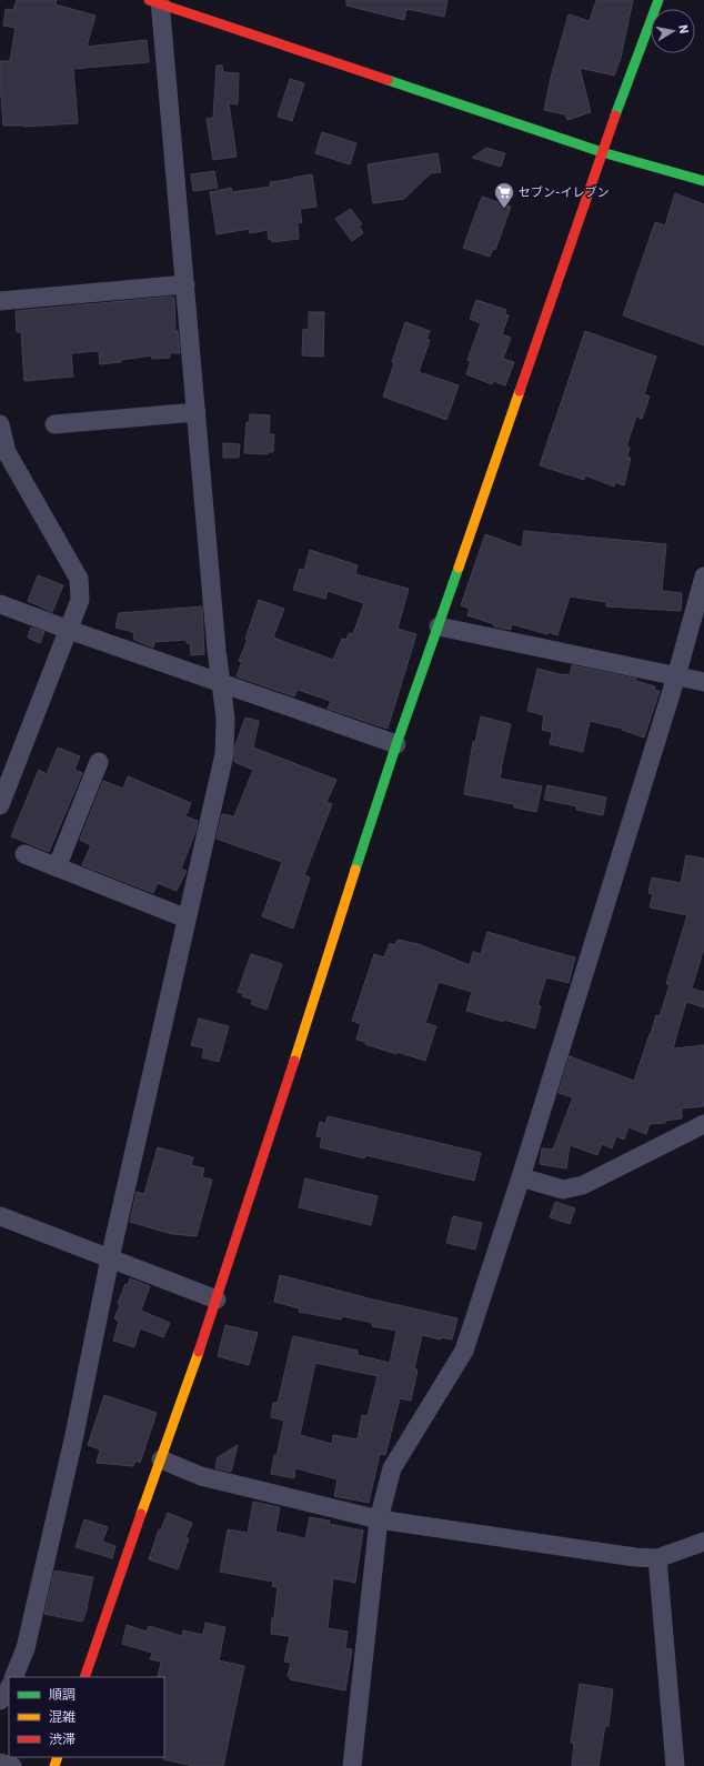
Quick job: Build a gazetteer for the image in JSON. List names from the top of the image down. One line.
{"places":{"supermarket":["セブン-イレブン"]},"legend":["順調","混雑","渋滞"],"north":"right"}
